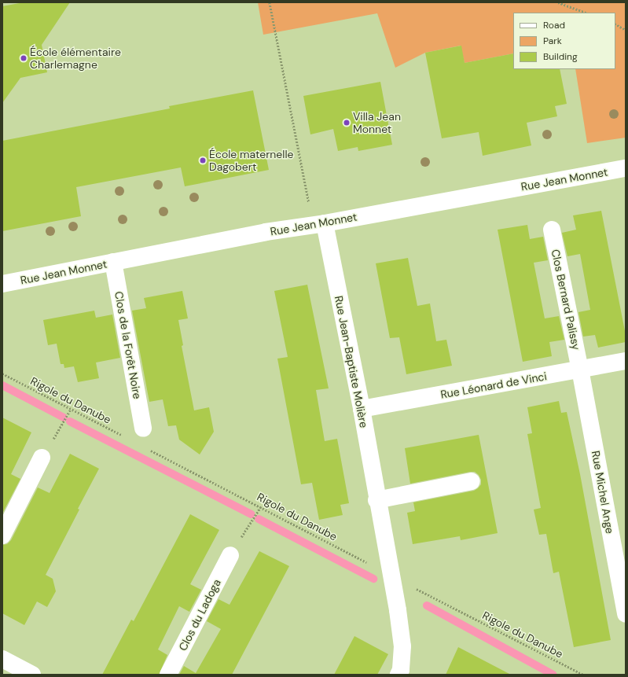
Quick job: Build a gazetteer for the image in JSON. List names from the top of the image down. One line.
{"streets":{"street":["Rue Jean Monnet","Clos Bernard Palissy","Clos de la Forêt Noire","Rue Jean-Baptiste Molière","Rue Léonard de Vinci","Rue Michel Ange","Clos du Ladoga"],"path":["Rigole du Danube"]},"crossings":[["Rue Jean Monnet","Clos de la Forêt Noire"],["Rue Jean Monnet","Rue Jean-Baptiste Molière"],["Clos Bernard Palissy","Rue Léonard de Vinci"],["Clos Bernard Palissy","Rue Michel Ange"],["Rue Jean-Baptiste Molière","Rue Léonard de Vinci"],["Rue Jean-Baptiste Molière","Rigole du Danube"],["Rue Léonard de Vinci","Rue Michel Ange"]],"places":["École élémentaire Charlemagne","Villa Jean Monnet","École maternelle Dagobert"],"legend":["Road","Park","Building"]}
